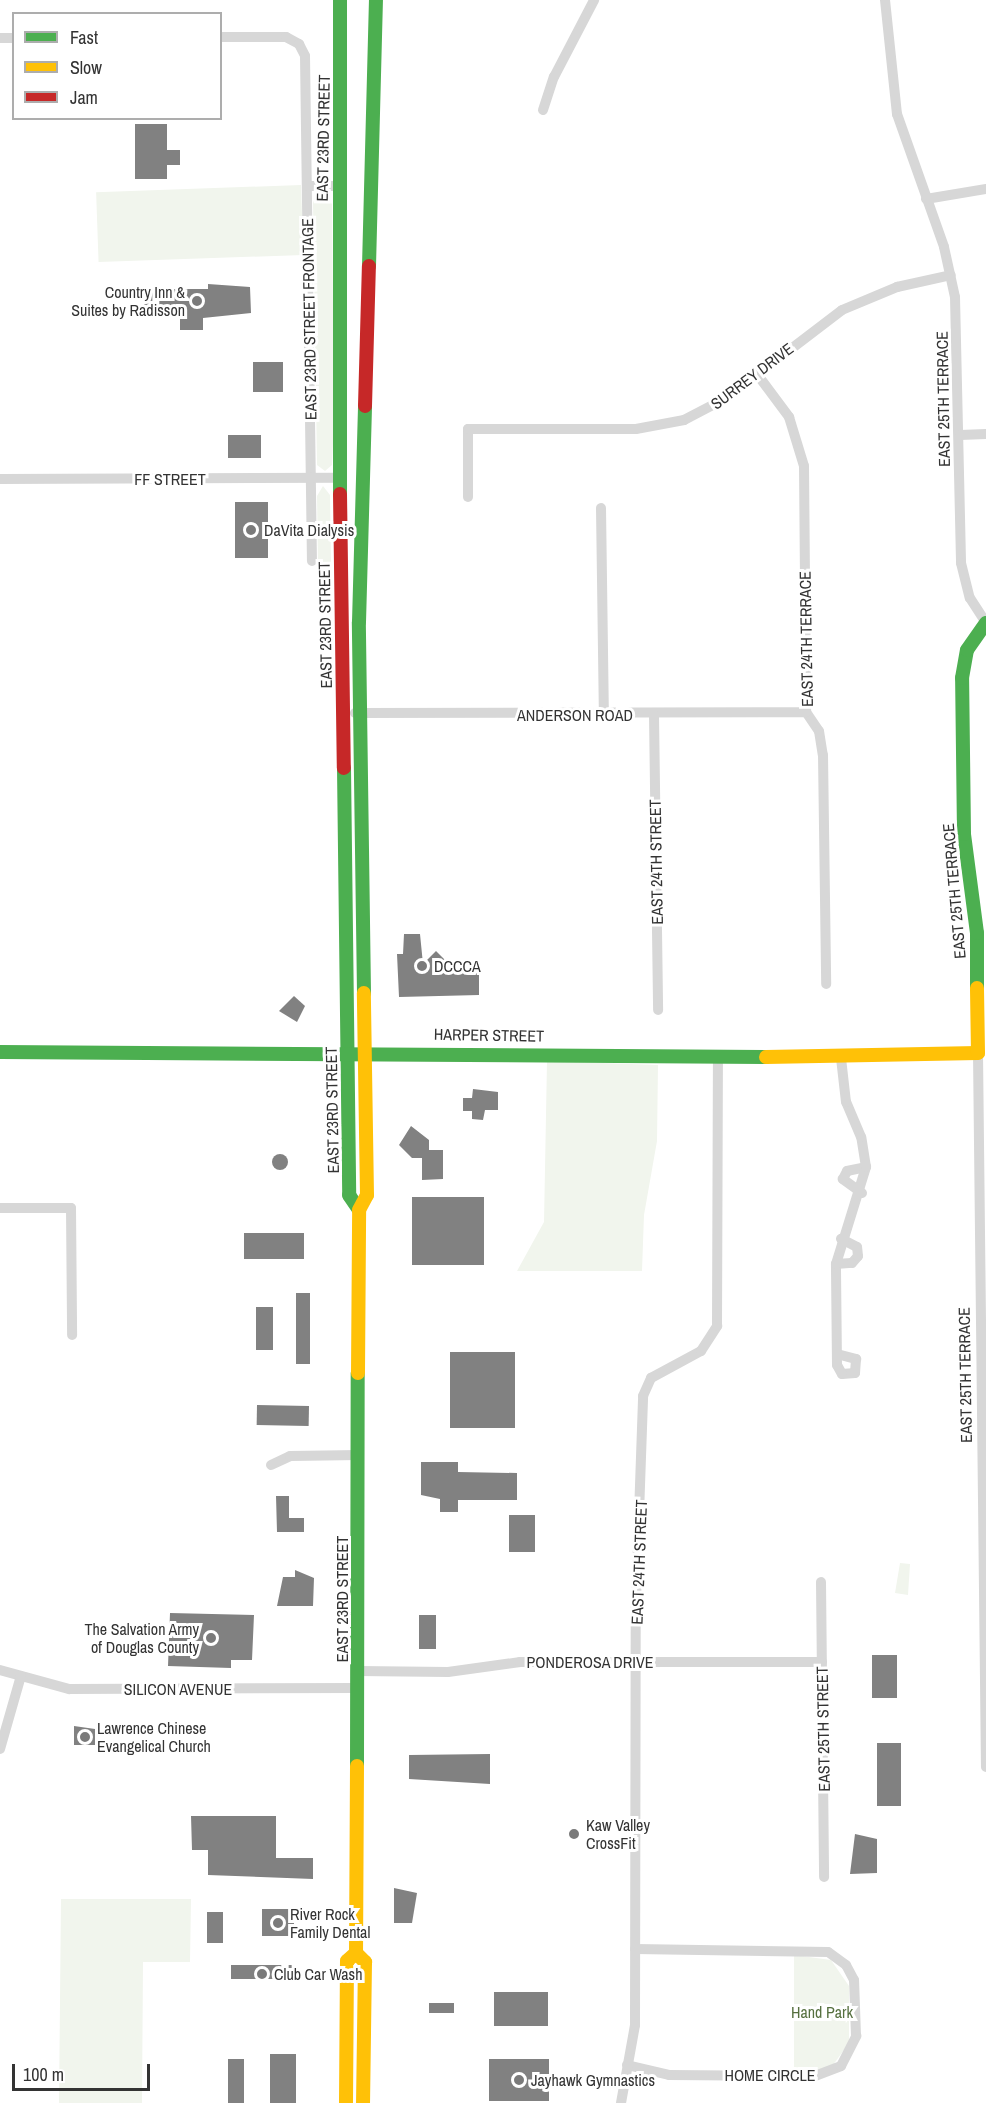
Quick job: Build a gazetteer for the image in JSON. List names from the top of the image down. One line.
{"streets":{"main road":["EAST 23RD STREET","EAST 25TH TERRACE","HARPER STREET"],"street":["EAST 23RD STREET FRONTAGE","SURREY DRIVE","FF STREET","EAST 24TH TERRACE","ANDERSON ROAD","EAST 24TH STREET","PONDEROSA DRIVE","SILICON AVENUE","EAST 25TH STREET","HOME CIRCLE"]},"crossings":[["EAST 23RD STREET","FF STREET"],["EAST 23RD STREET","ANDERSON ROAD"],["EAST 23RD STREET","HARPER STREET"],["EAST 23RD STREET","PONDEROSA DRIVE"],["EAST 23RD STREET","SILICON AVENUE"],["EAST 23RD STREET FRONTAGE","FF STREET"],["SURREY DRIVE","EAST 25TH TERRACE"],["SURREY DRIVE","EAST 24TH TERRACE"],["EAST 25TH TERRACE","HARPER STREET"],["EAST 24TH TERRACE","ANDERSON ROAD"],["ANDERSON ROAD","EAST 24TH STREET"],["EAST 24TH STREET","HARPER STREET"],["EAST 24TH STREET","PONDEROSA DRIVE"],["EAST 24TH STREET","HOME CIRCLE"],["PONDEROSA DRIVE","EAST 25TH STREET"]],"parks":["Hand Park"],"places":["Country Inn & Suites by Radisson","DaVita Dialysis","DCCCA","The Salvation Army of Douglas County","Lawrence Chinese Evangelical Church","Kaw Valley CrossFit","River Rock Family Dental","Club Car Wash","Jayhawk Gymnastics"],"legend":["Fast","Slow","Jam"],"scale_bar":"100 m"}
